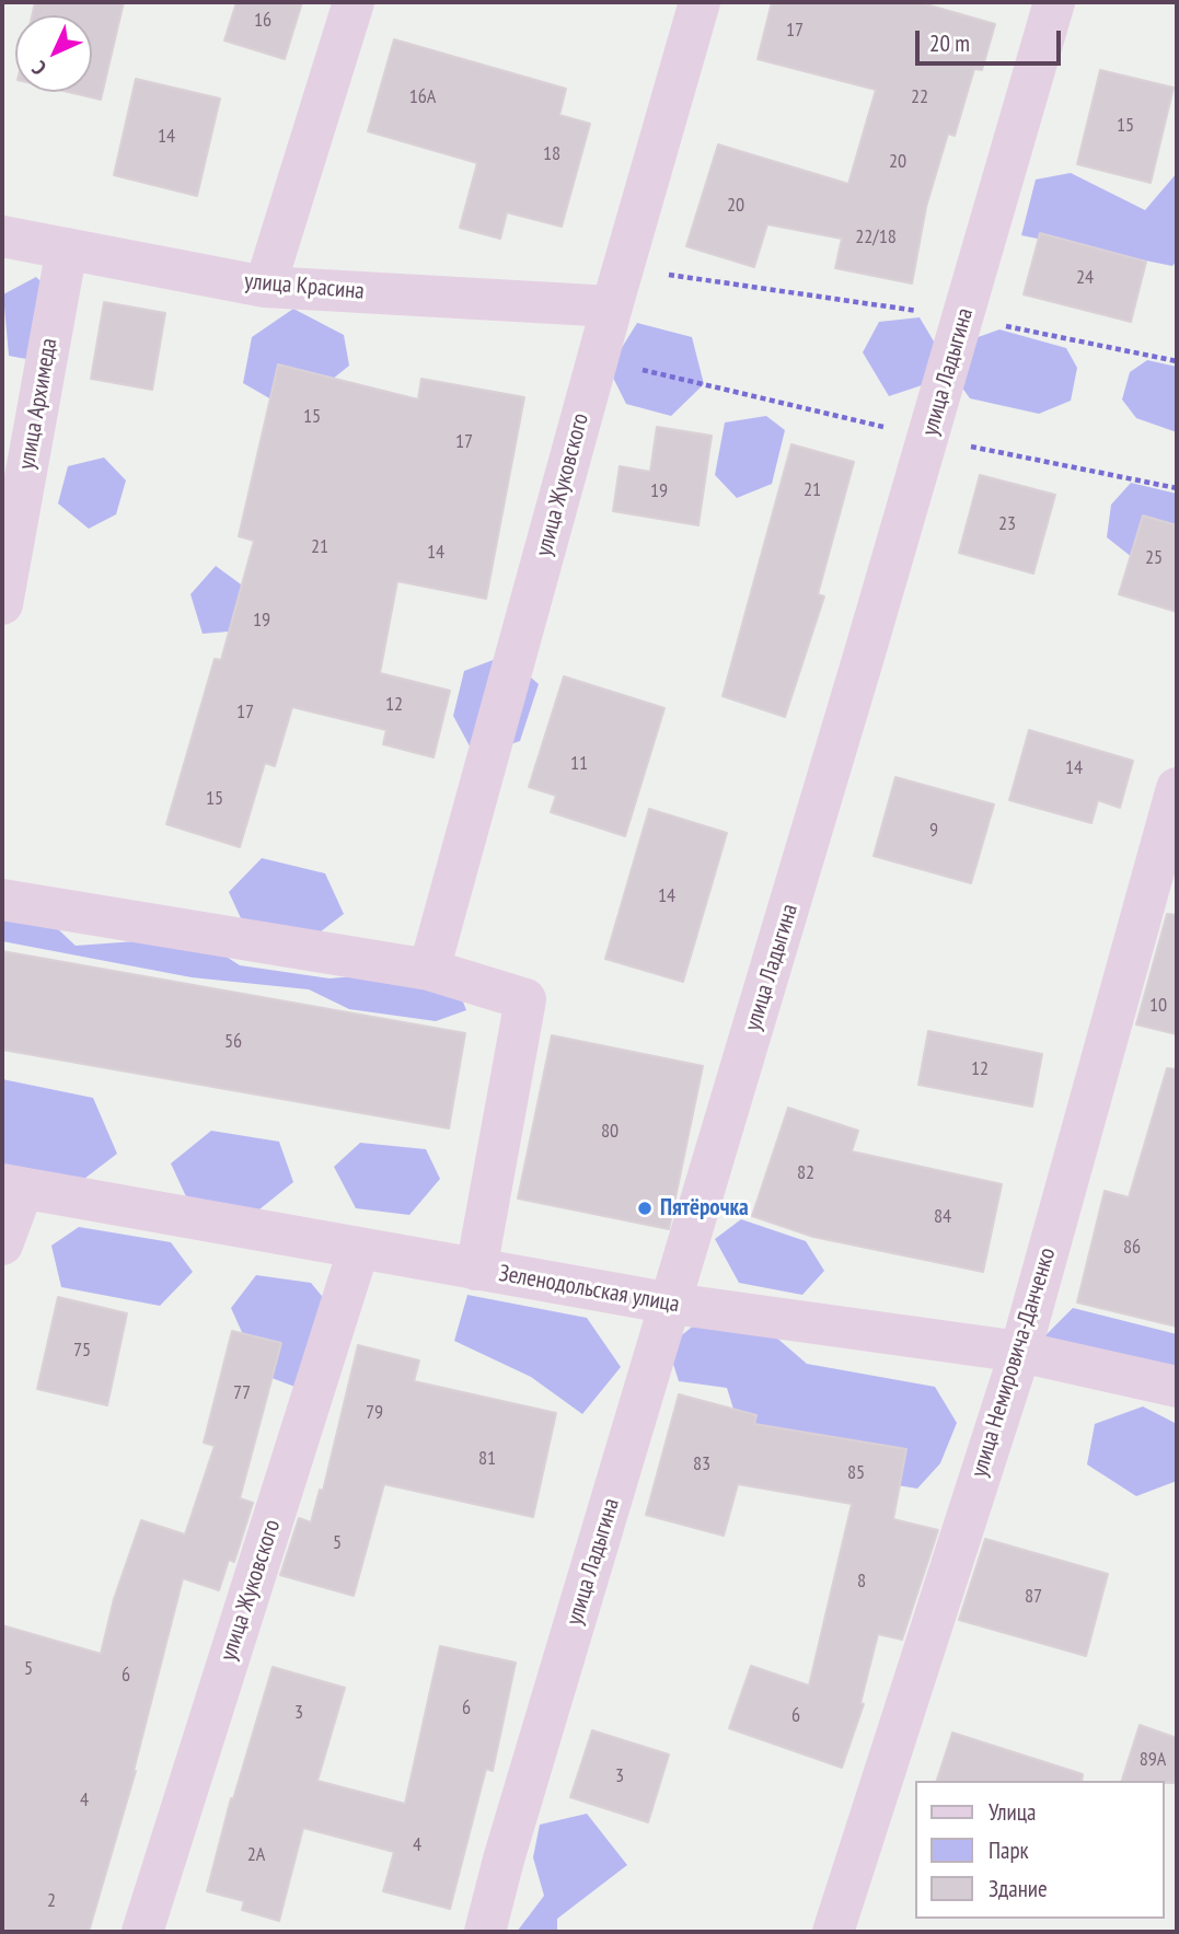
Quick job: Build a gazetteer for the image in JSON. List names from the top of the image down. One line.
{"streets":{"street":["улица Красина","улица Ладыгина","улица Архимеда","улица Жуковского","Зеленодольская улица","улица Немировича-Данченко"]},"crossings":[["улица Красина","улица Архимеда"],["улица Красина","улица Жуковского"],["улица Ладыгина","Зеленодольская улица"],["улица Жуковского","Зеленодольская улица"],["Зеленодольская улица","улица Немировича-Данченко"]],"places":["Пятёрочка"],"house_numbers":["16","17","16А","22","15","14","18","20","20","22/18","24","15","17","21","19","23","21","14","25","19","12","17","11","14","15","9","14","10","56","12","80","82","84","86","75","77","79","81","83","85","5","8","87","5","6","6","3","6","89А","3","4","4","2А","2"],"legend":["Улица","Парк","Здание"],"scale_bar":"20 m","north":"bottom left"}
